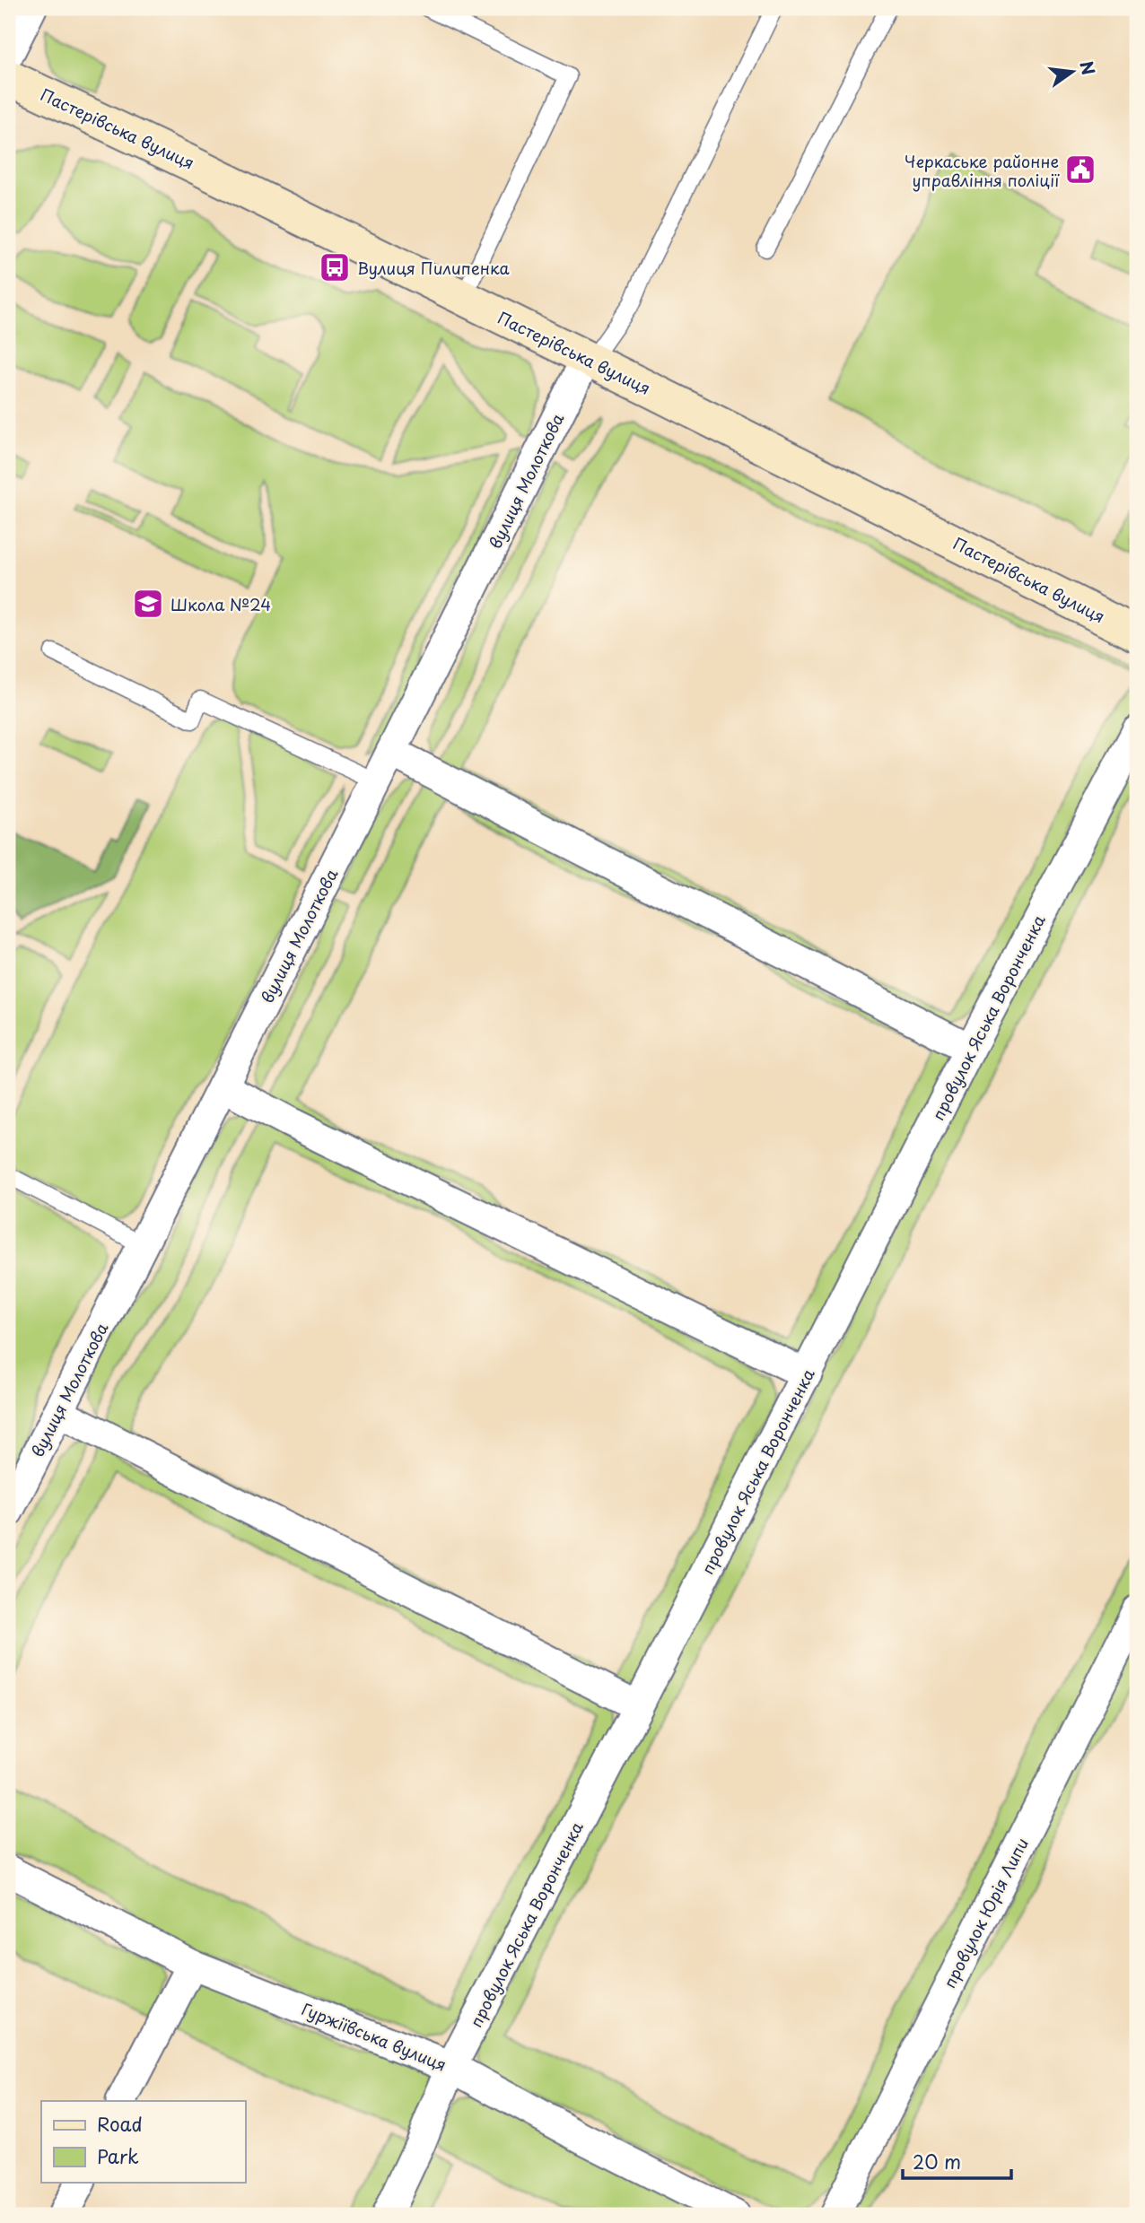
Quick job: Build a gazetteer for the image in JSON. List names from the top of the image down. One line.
{"streets":{"main road":["Пастерівська вулиця"],"street":["вулиця Молоткова","провулок Яська Воронченка","провулок Юрія Липи","Гуржіївська вулиця"]},"crossings":[["Пастерівська вулиця","вулиця Молоткова"],["провулок Яська Воронченка","Гуржіївська вулиця"]],"places":{"public building":["Черкаське районне управління поліції"],"bus stop":["Вулиця Пилипенка"],"school or university":["Школа №24"]},"legend":["Road","Park"],"scale_bar":"20 m","north":"right"}
